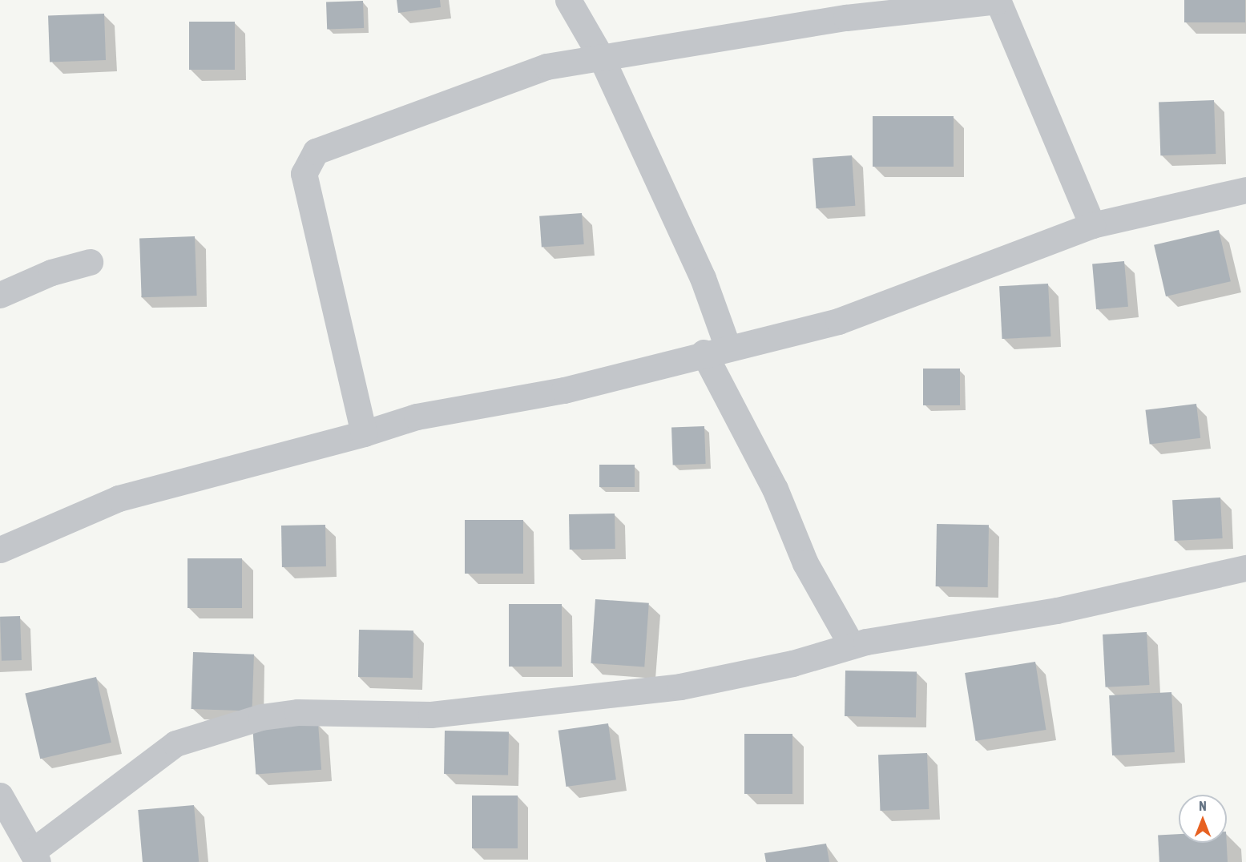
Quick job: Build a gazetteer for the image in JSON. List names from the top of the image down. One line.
{"north":"top"}
